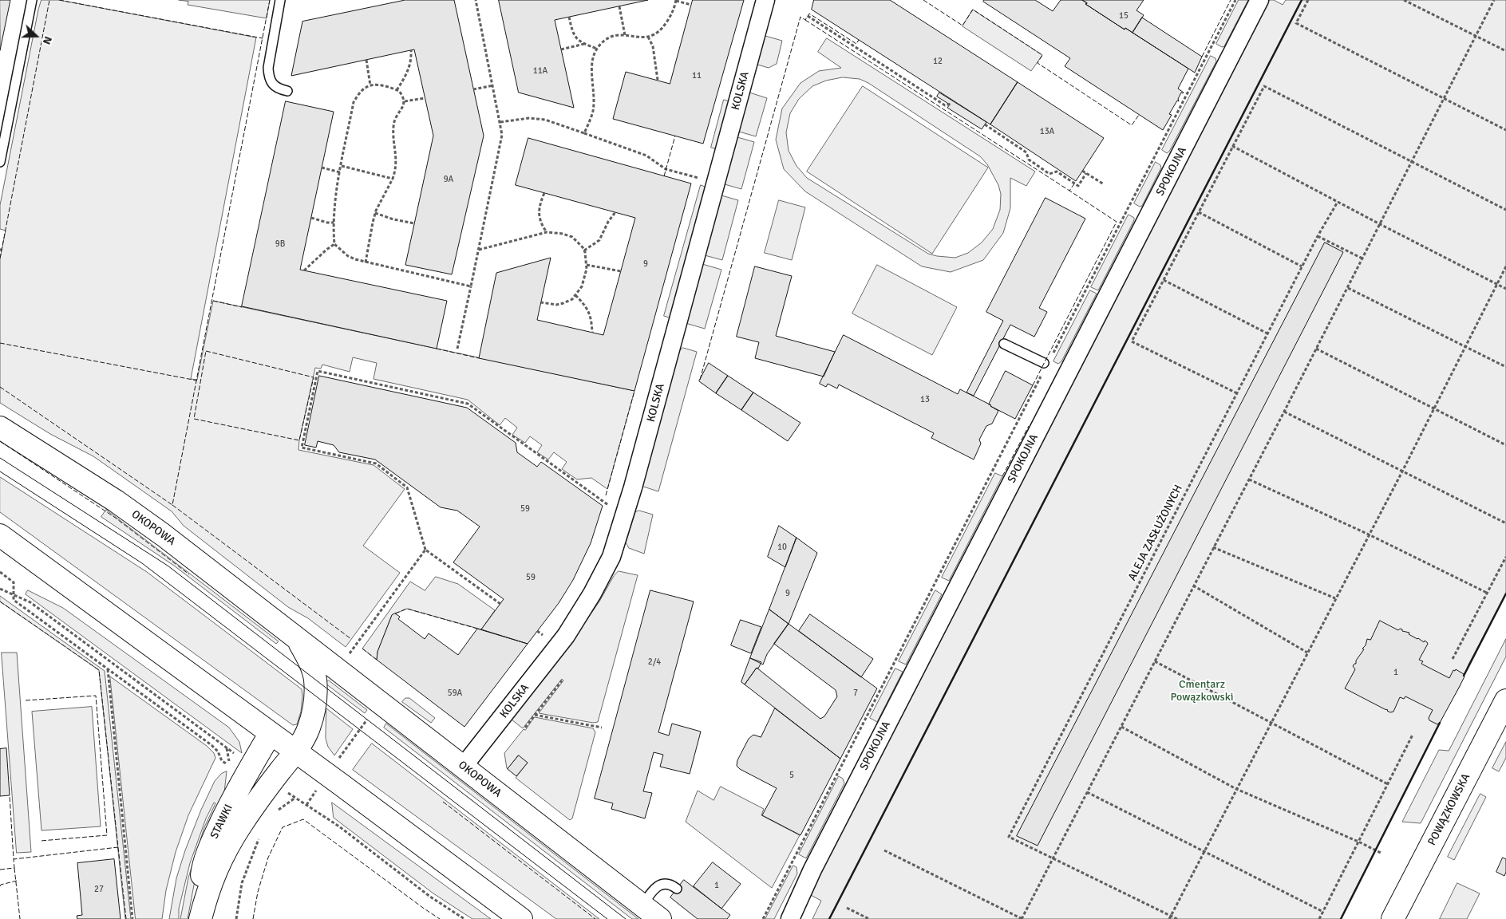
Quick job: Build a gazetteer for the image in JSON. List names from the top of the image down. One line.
{"streets":{"main road":["OKOPOWA","POWĄZKOWSKA","STAWKI"],"street":["KOLSKA","SPOKOJNA"],"path":["ALEJA ZASŁUŻONYCH"]},"crossings":[["KOLSKA","OKOPOWA"],["OKOPOWA","STAWKI"]],"parks":["Cmentarz Powązkowski"],"house_numbers":["15","12","11A","11","13A","9A","9B","9","13","59","10","59","9","2/4","1","59A","7","5","1","27"],"north":"right"}
